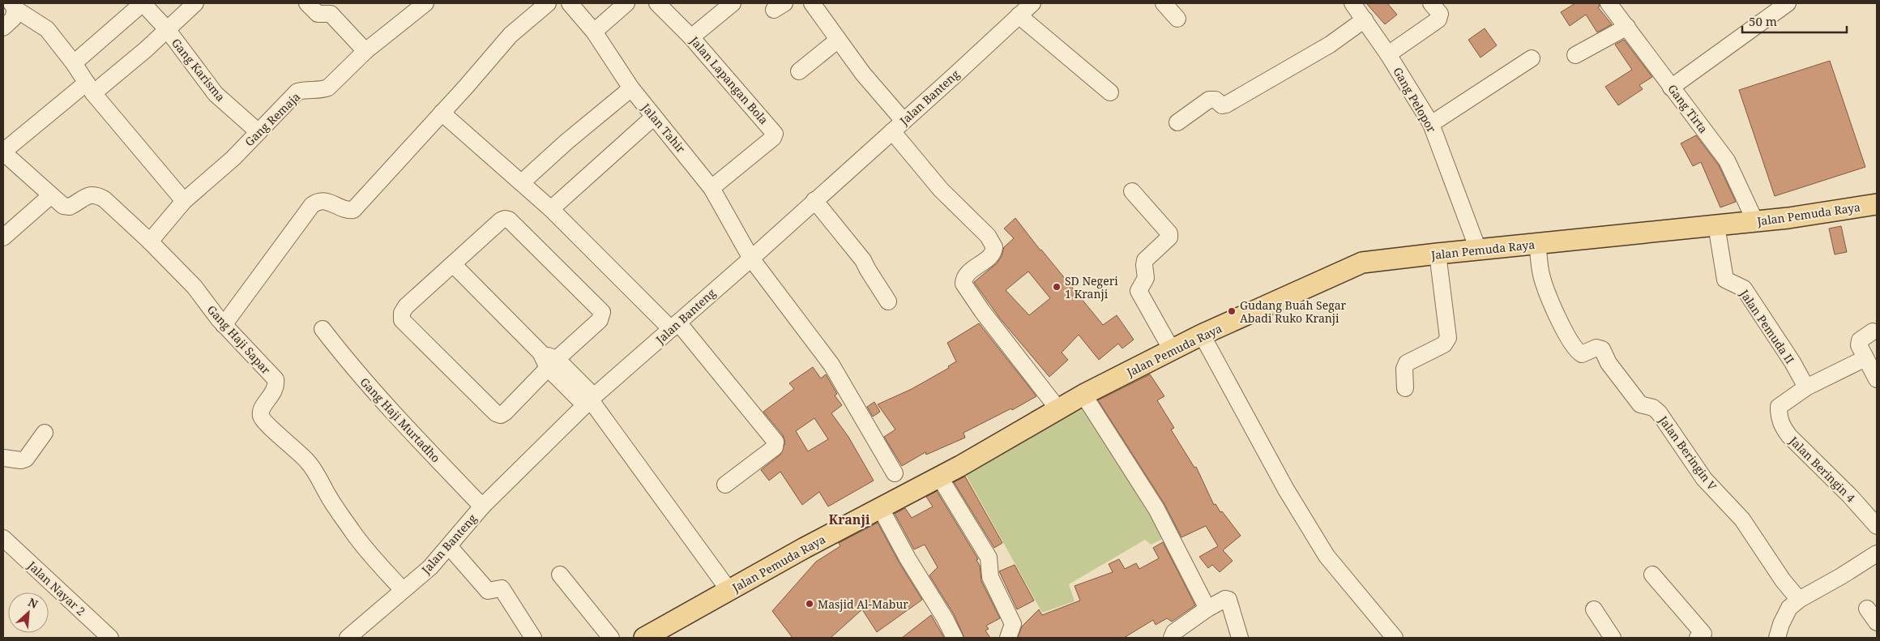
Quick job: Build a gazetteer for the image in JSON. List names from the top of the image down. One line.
{"streets":{"main road":["Jalan Pemuda Raya"],"street":["Gang Karisma","Jalan Lapangan Bola","Jalan Banteng","Gang Pelopor","Gang Tirta","Gang Remaja","Jalan Tahir","Jalan Pemuda II","Gang Haji Sapar","Gang Haji Murtadho","Jalan Beringin V","Jalan Beringin 4","Jalan Nayar 2"]},"crossings":[["Gang Karisma","Gang Remaja"],["Jalan Lapangan Bola","Jalan Tahir"],["Jalan Banteng","Jalan Tahir"],["Jalan Banteng","Gang Haji Sapar"],["Jalan Banteng","Gang Haji Murtadho"],["Gang Pelopor","Jalan Pemuda Raya"],["Gang Tirta","Jalan Pemuda Raya"],["Gang Remaja","Gang Haji Sapar"],["Jalan Pemuda Raya","Jalan Pemuda II"],["Jalan Pemuda Raya","Jalan Beringin V"],["Jalan Pemuda II","Jalan Beringin 4"]],"districts":["Kranji"],"places":["SD Negeri 1 Kranji","Gudang Buah Segar Abadi Ruko Kranji","Masjid Al-Mabur"],"scale_bar":"50 m","north":"top right"}
